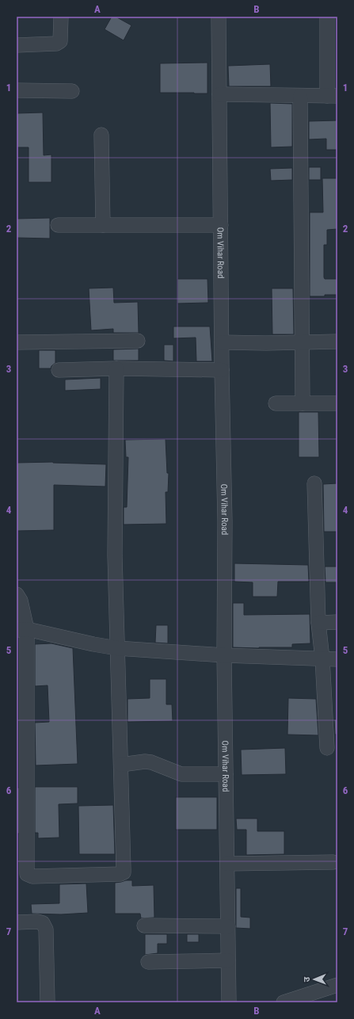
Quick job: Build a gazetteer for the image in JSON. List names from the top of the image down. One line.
{"streets":{"street":["Om Vihar Road"]},"north":"left","grid":{"columns":["A","B"],"rows":["1","2","3","4","5","6","7"]}}
